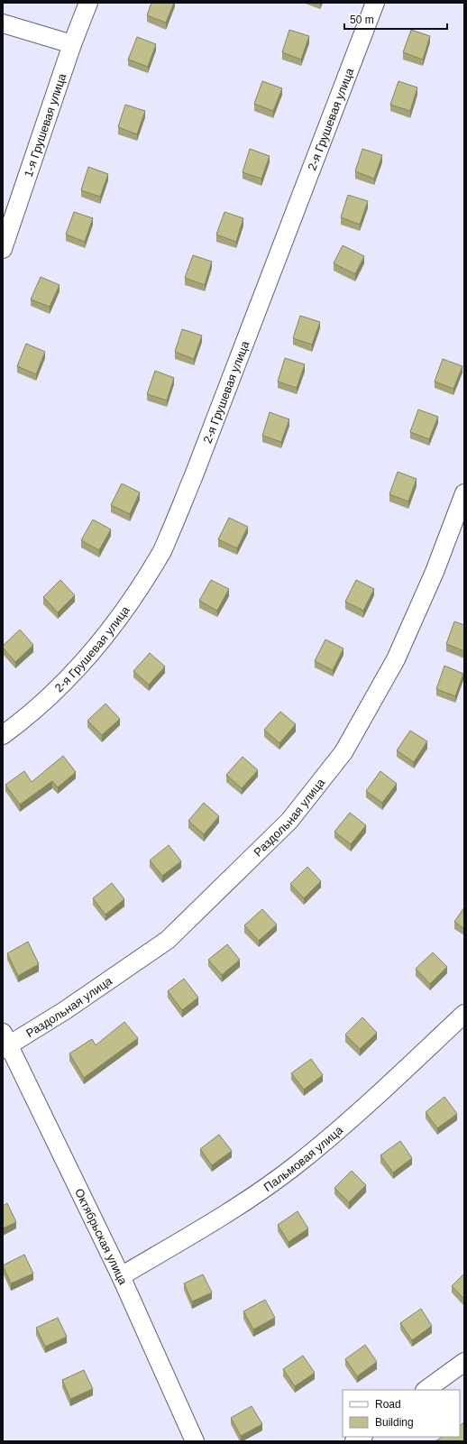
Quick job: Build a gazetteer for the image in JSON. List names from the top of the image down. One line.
{"streets":{"street":["2-я Грушевая улица","1-я Грушевая улица","Раздольная улица","Пальмовая улица","Октябрьская улица"]},"crossings":[["Раздольная улица","Октябрьская улица"],["Пальмовая улица","Октябрьская улица"]],"legend":["Road","Building"],"scale_bar":"50 m"}
